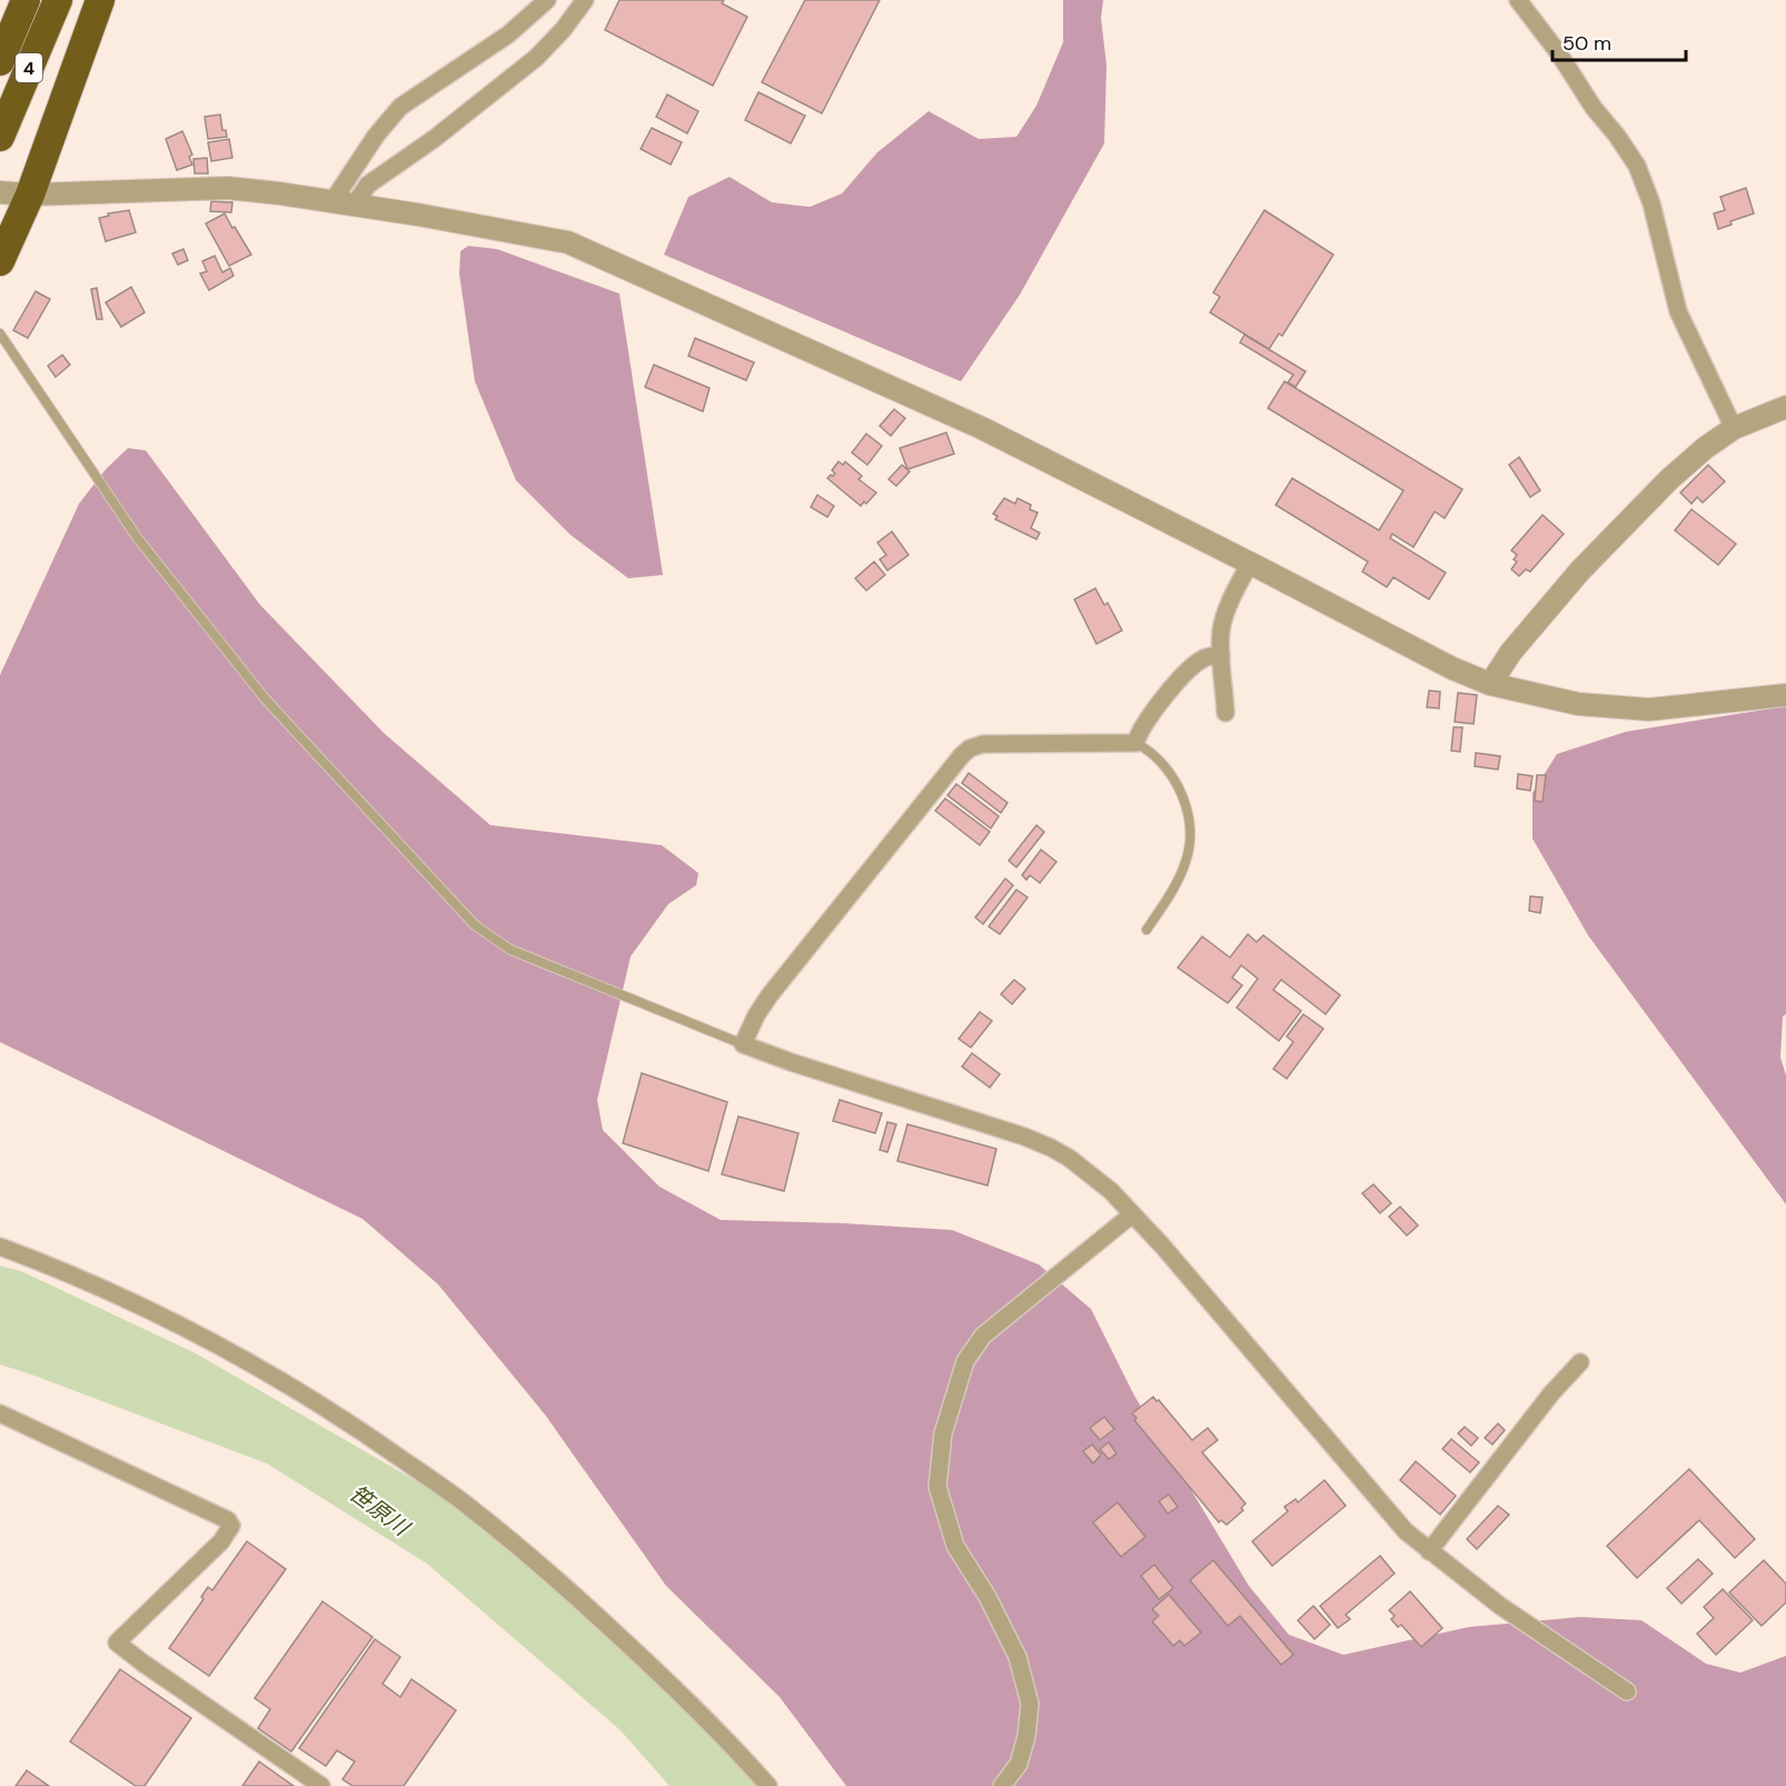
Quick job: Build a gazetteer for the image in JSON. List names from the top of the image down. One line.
{"streets":{"highway":["4"]},"water":["笹原川"],"scale_bar":"50 m"}
